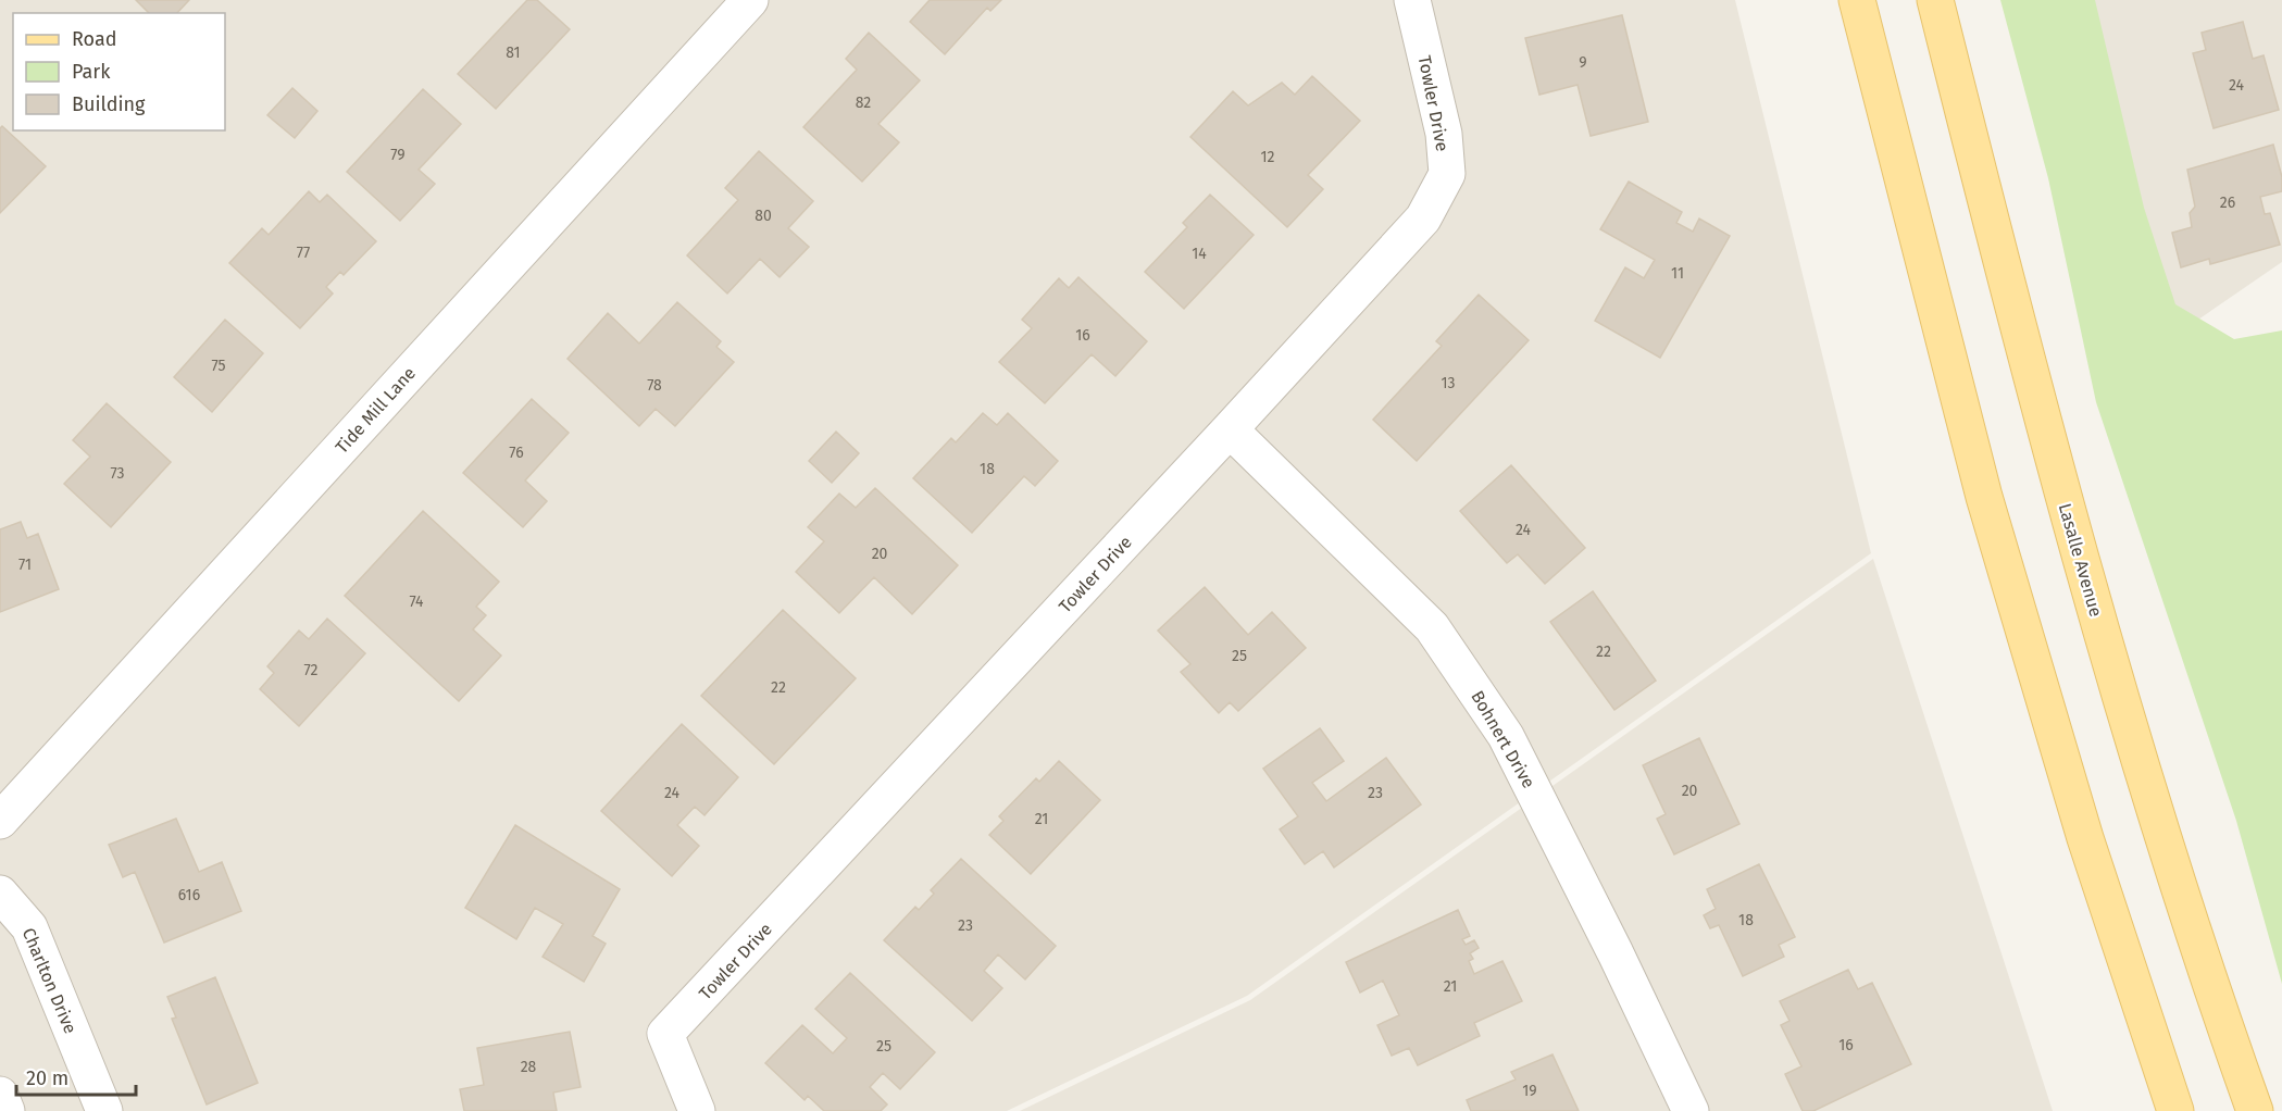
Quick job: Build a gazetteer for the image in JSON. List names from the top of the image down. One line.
{"streets":{"main road":["Lasalle Avenue"],"street":["Towler Drive","Tide Mill Lane","Bohnert Drive","Charlton Drive"]},"crossings":[["Towler Drive","Bohnert Drive"]],"house_numbers":["81","9","24","82","79","12","26","80","77","14","11","16","75","13","78","76","18","73","24","20","71","74","22","25","72","22","20","24","23","21","616","18","23","21","16","25","28","19"],"legend":["Road","Park","Building"],"scale_bar":"20 m"}
